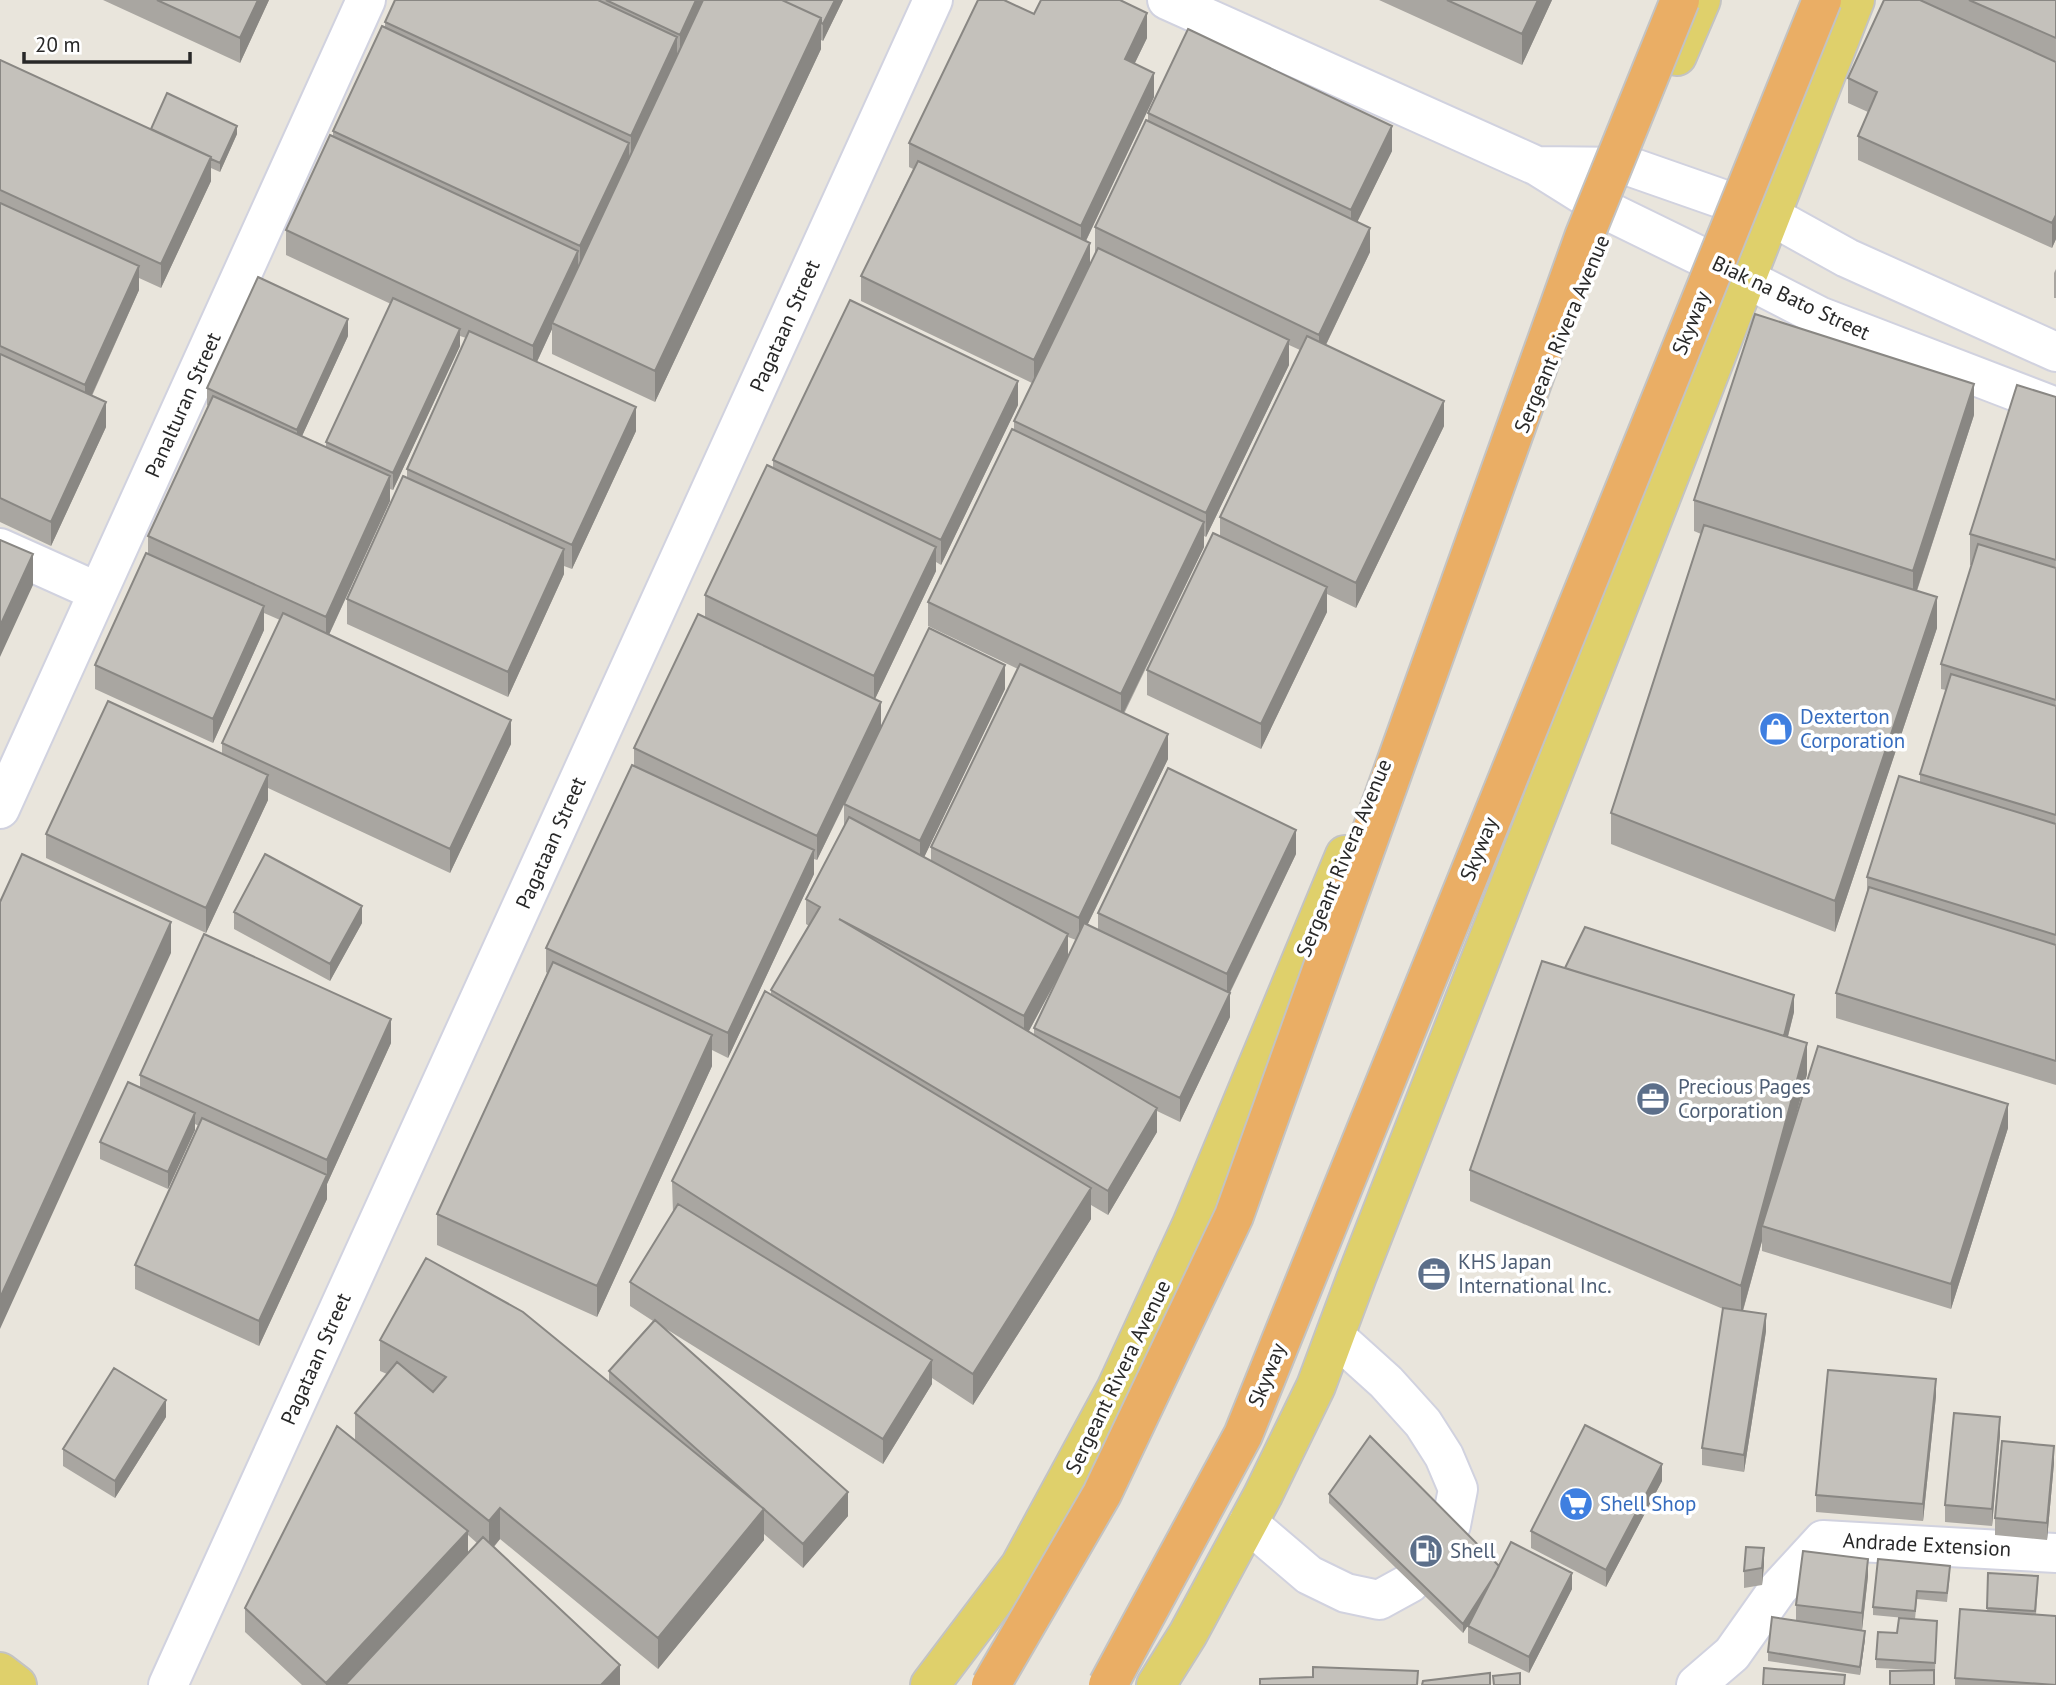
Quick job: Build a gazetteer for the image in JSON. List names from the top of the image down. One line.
{"streets":{"highway":["Skyway"],"main road":["Sergeant Rivera Avenue"],"street":["Biak na Bato Street","Pagataan Street","Panalturan Street","Andrade Extension"]},"crossings":[["Biak na Bato Street","Sergeant Rivera Avenue"]],"places":{"shop":["Dexterton Corporation"],"office":["Precious Pages Corporation","KHS Japan International Inc."],"supermarket":["Shell Shop"],"fuel station":["Shell"]},"scale_bar":"20 m"}
